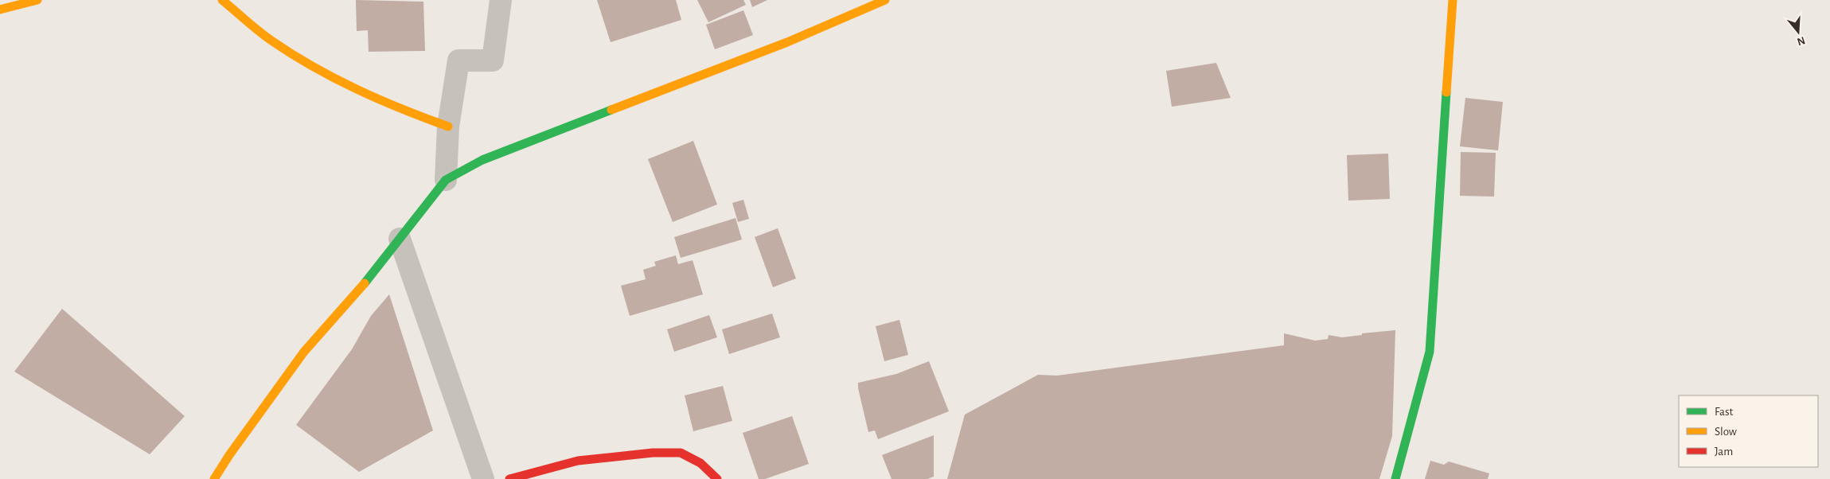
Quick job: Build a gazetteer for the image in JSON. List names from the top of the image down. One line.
{"legend":["Fast","Slow","Jam"],"north":"bottom"}
